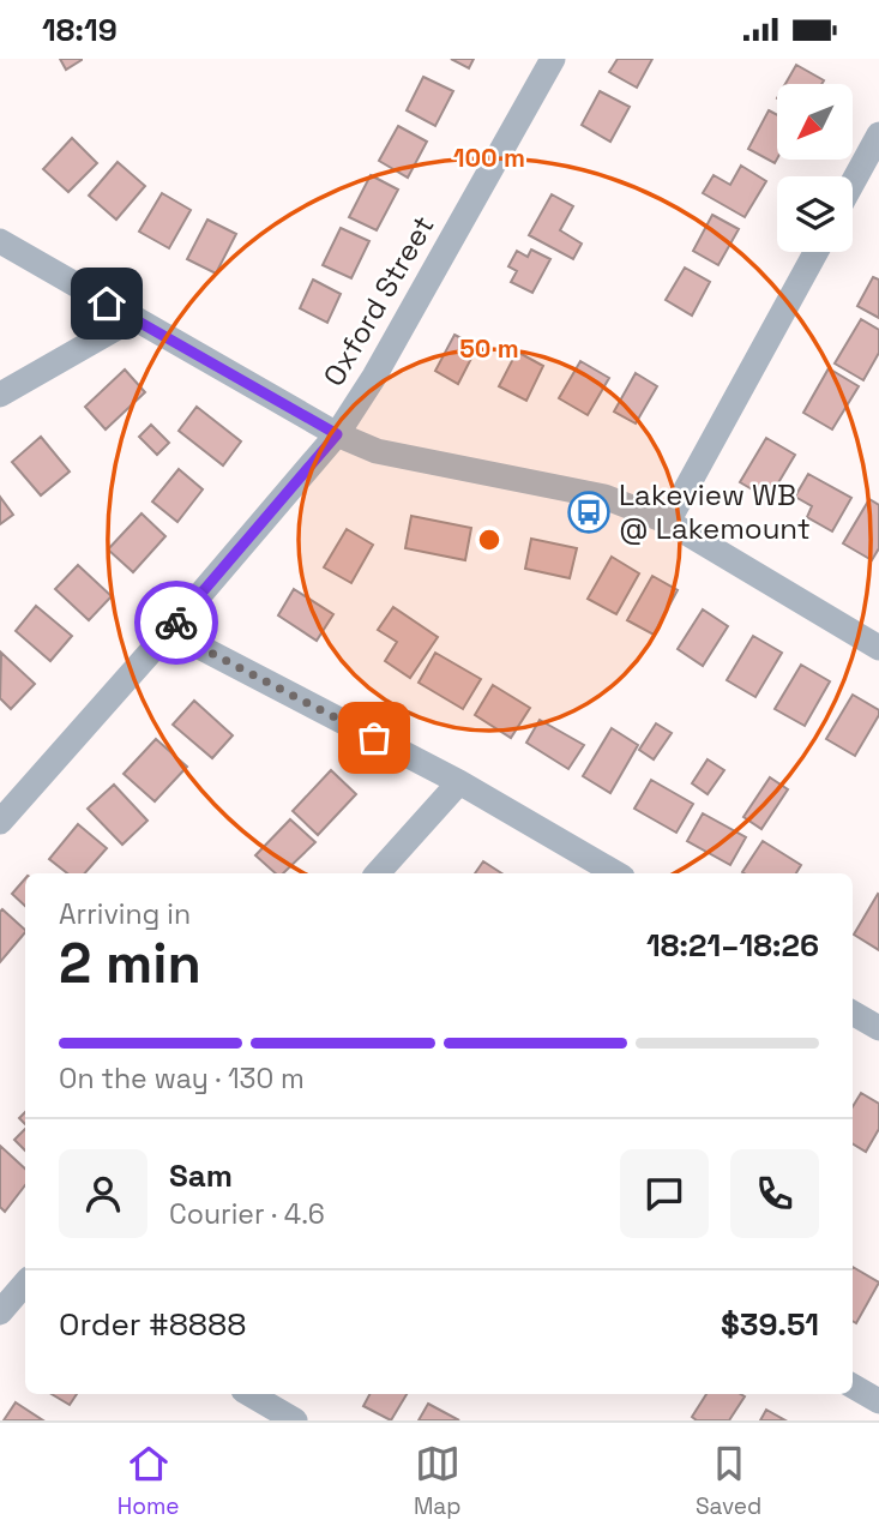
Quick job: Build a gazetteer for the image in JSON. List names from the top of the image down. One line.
{"streets":{"street":["Oxford Street"]},"places":{"bus stop":["Lakeview WB @ Lakemount"]},"north":"bottom left","page":{"status":"18:19","heading":["2 min","Arriving in","18:21–18:26"],"panel":["Sam","Courier · 4.6","Order #8888","$39.51"],"bar":"On the way · 130 m","tabs":["Home","Map","Saved"]},"rings":["100 m","50 m"]}
